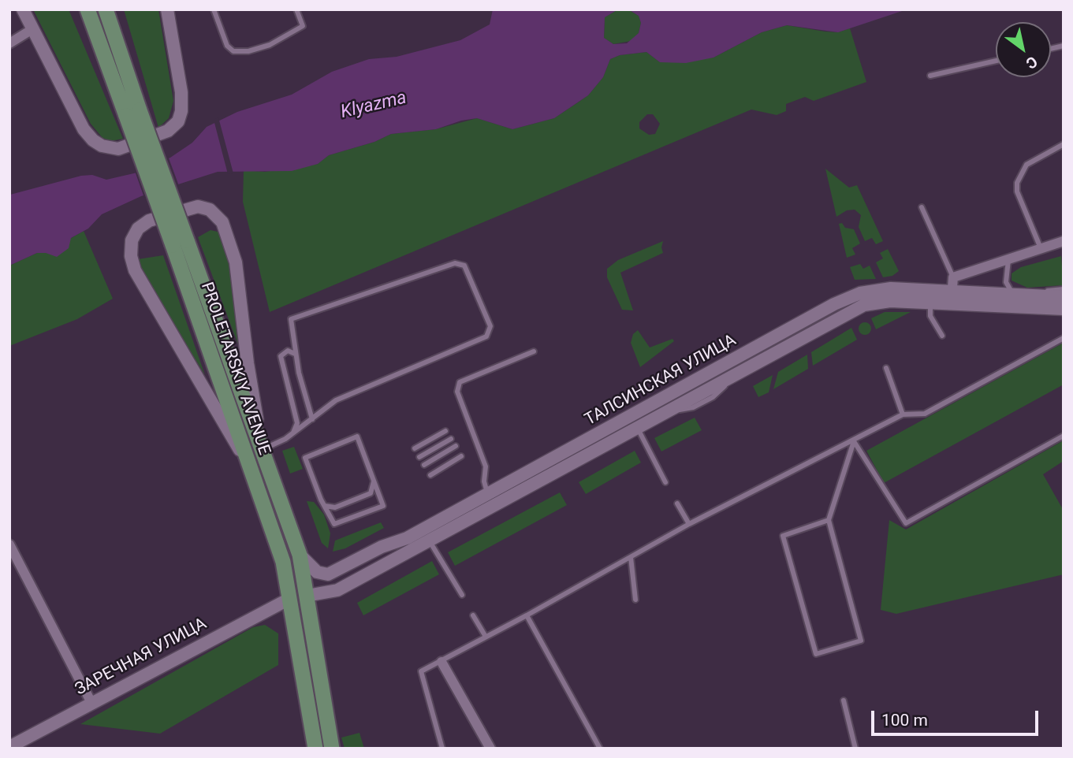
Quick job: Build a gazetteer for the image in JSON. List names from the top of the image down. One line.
{"streets":{"main road":["PROLETARSKIY AVENUE","ТАЛСИНСКАЯ УЛИЦА","ЗАРЕЧНАЯ УЛИЦА"]},"crossings":[["PROLETARSKIY AVENUE","ТАЛСИНСКАЯ УЛИЦА"],["PROLETARSKIY AVENUE","ЗАРЕЧНАЯ УЛИЦА"]],"water":["Klyazma"],"scale_bar":"100 m","north":"bottom right"}
